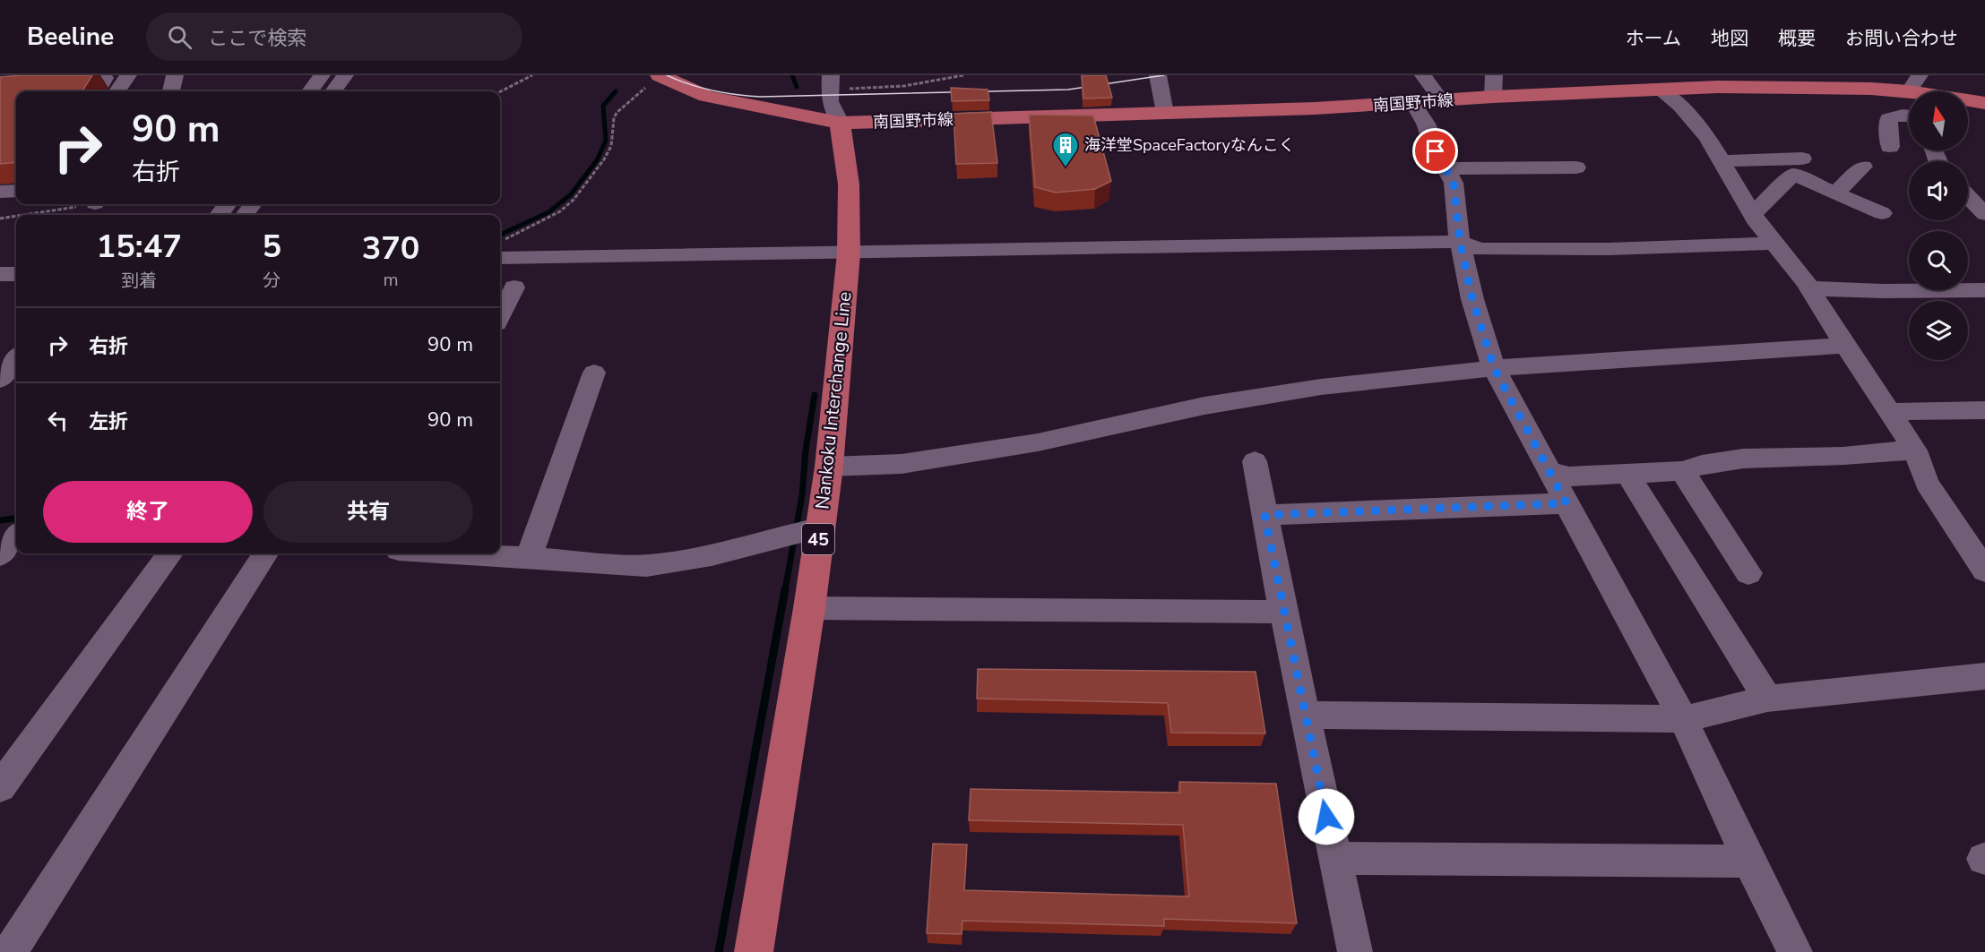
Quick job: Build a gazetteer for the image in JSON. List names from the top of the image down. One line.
{"streets":{"main road":["南国野市線","Nankoku Interchange Line","45"]},"crossings":[["南国野市線","Nankoku Interchange Line"]],"places":{"building":["海洋堂SpaceFactoryなんこく"]},"north":"top","page":{"header":"Beeline","search":"ここで検索","nav":["ホーム","地図","概要","お問い合わせ"],"turn":["90 m","右折"],"eta":["15:47","到着","5","分","370","m"],"list":[{"name":"右折","value":"90 m"},{"name":"左折","value":"90 m"}],"buttons":["終了","共有"]}}
